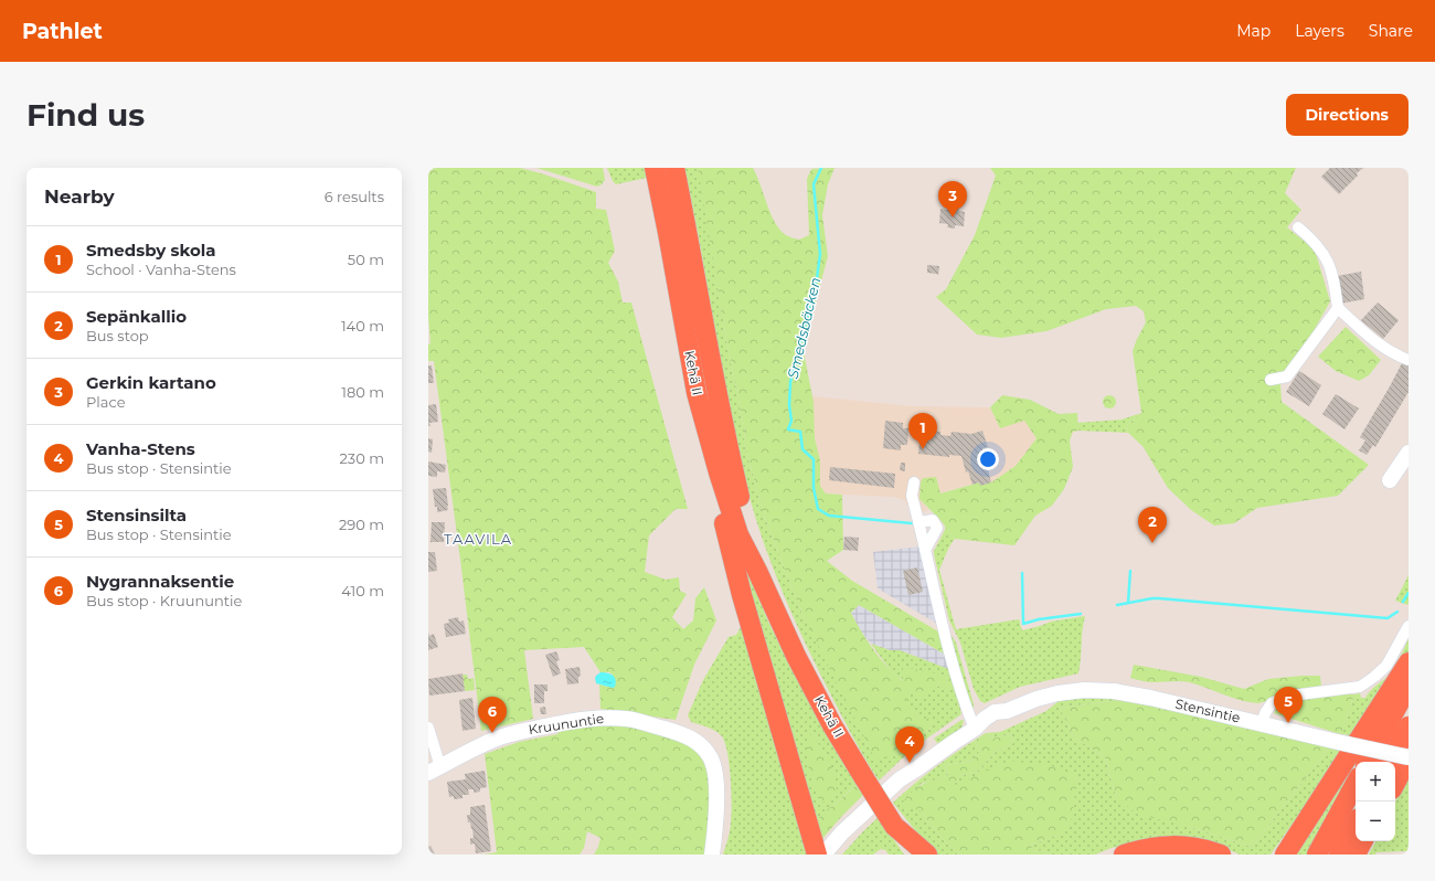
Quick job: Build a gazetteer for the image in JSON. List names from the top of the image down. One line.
{"streets":{"highway":["Kehä II"],"main road":["Stensintie","Kruununtie"]},"districts":["TAAVILA"],"water":["Smedsbäcken"],"page":{"header":"Pathlet","nav":["Map","Layers","Share"],"buttons":"Directions","title":"Find us","heading":["Nearby","6 results"],"pins":["3","1","2","5","6","4"],"list":[{"mark":"1","name":"Smedsby skola","note":"School · Vanha-Stens","value":"50 m"},{"mark":"2","name":"Sepänkallio","note":"Bus stop","value":"140 m"},{"mark":"3","name":"Gerkin kartano","note":"Place","value":"180 m"},{"mark":"4","name":"Vanha-Stens","note":"Bus stop · Stensintie","value":"230 m"},{"mark":"5","name":"Stensinsilta","note":"Bus stop · Stensintie","value":"290 m"},{"mark":"6","name":"Nygrannaksentie","note":"Bus stop · Kruununtie","value":"410 m"}],"map_buttons":["+","−"]}}
